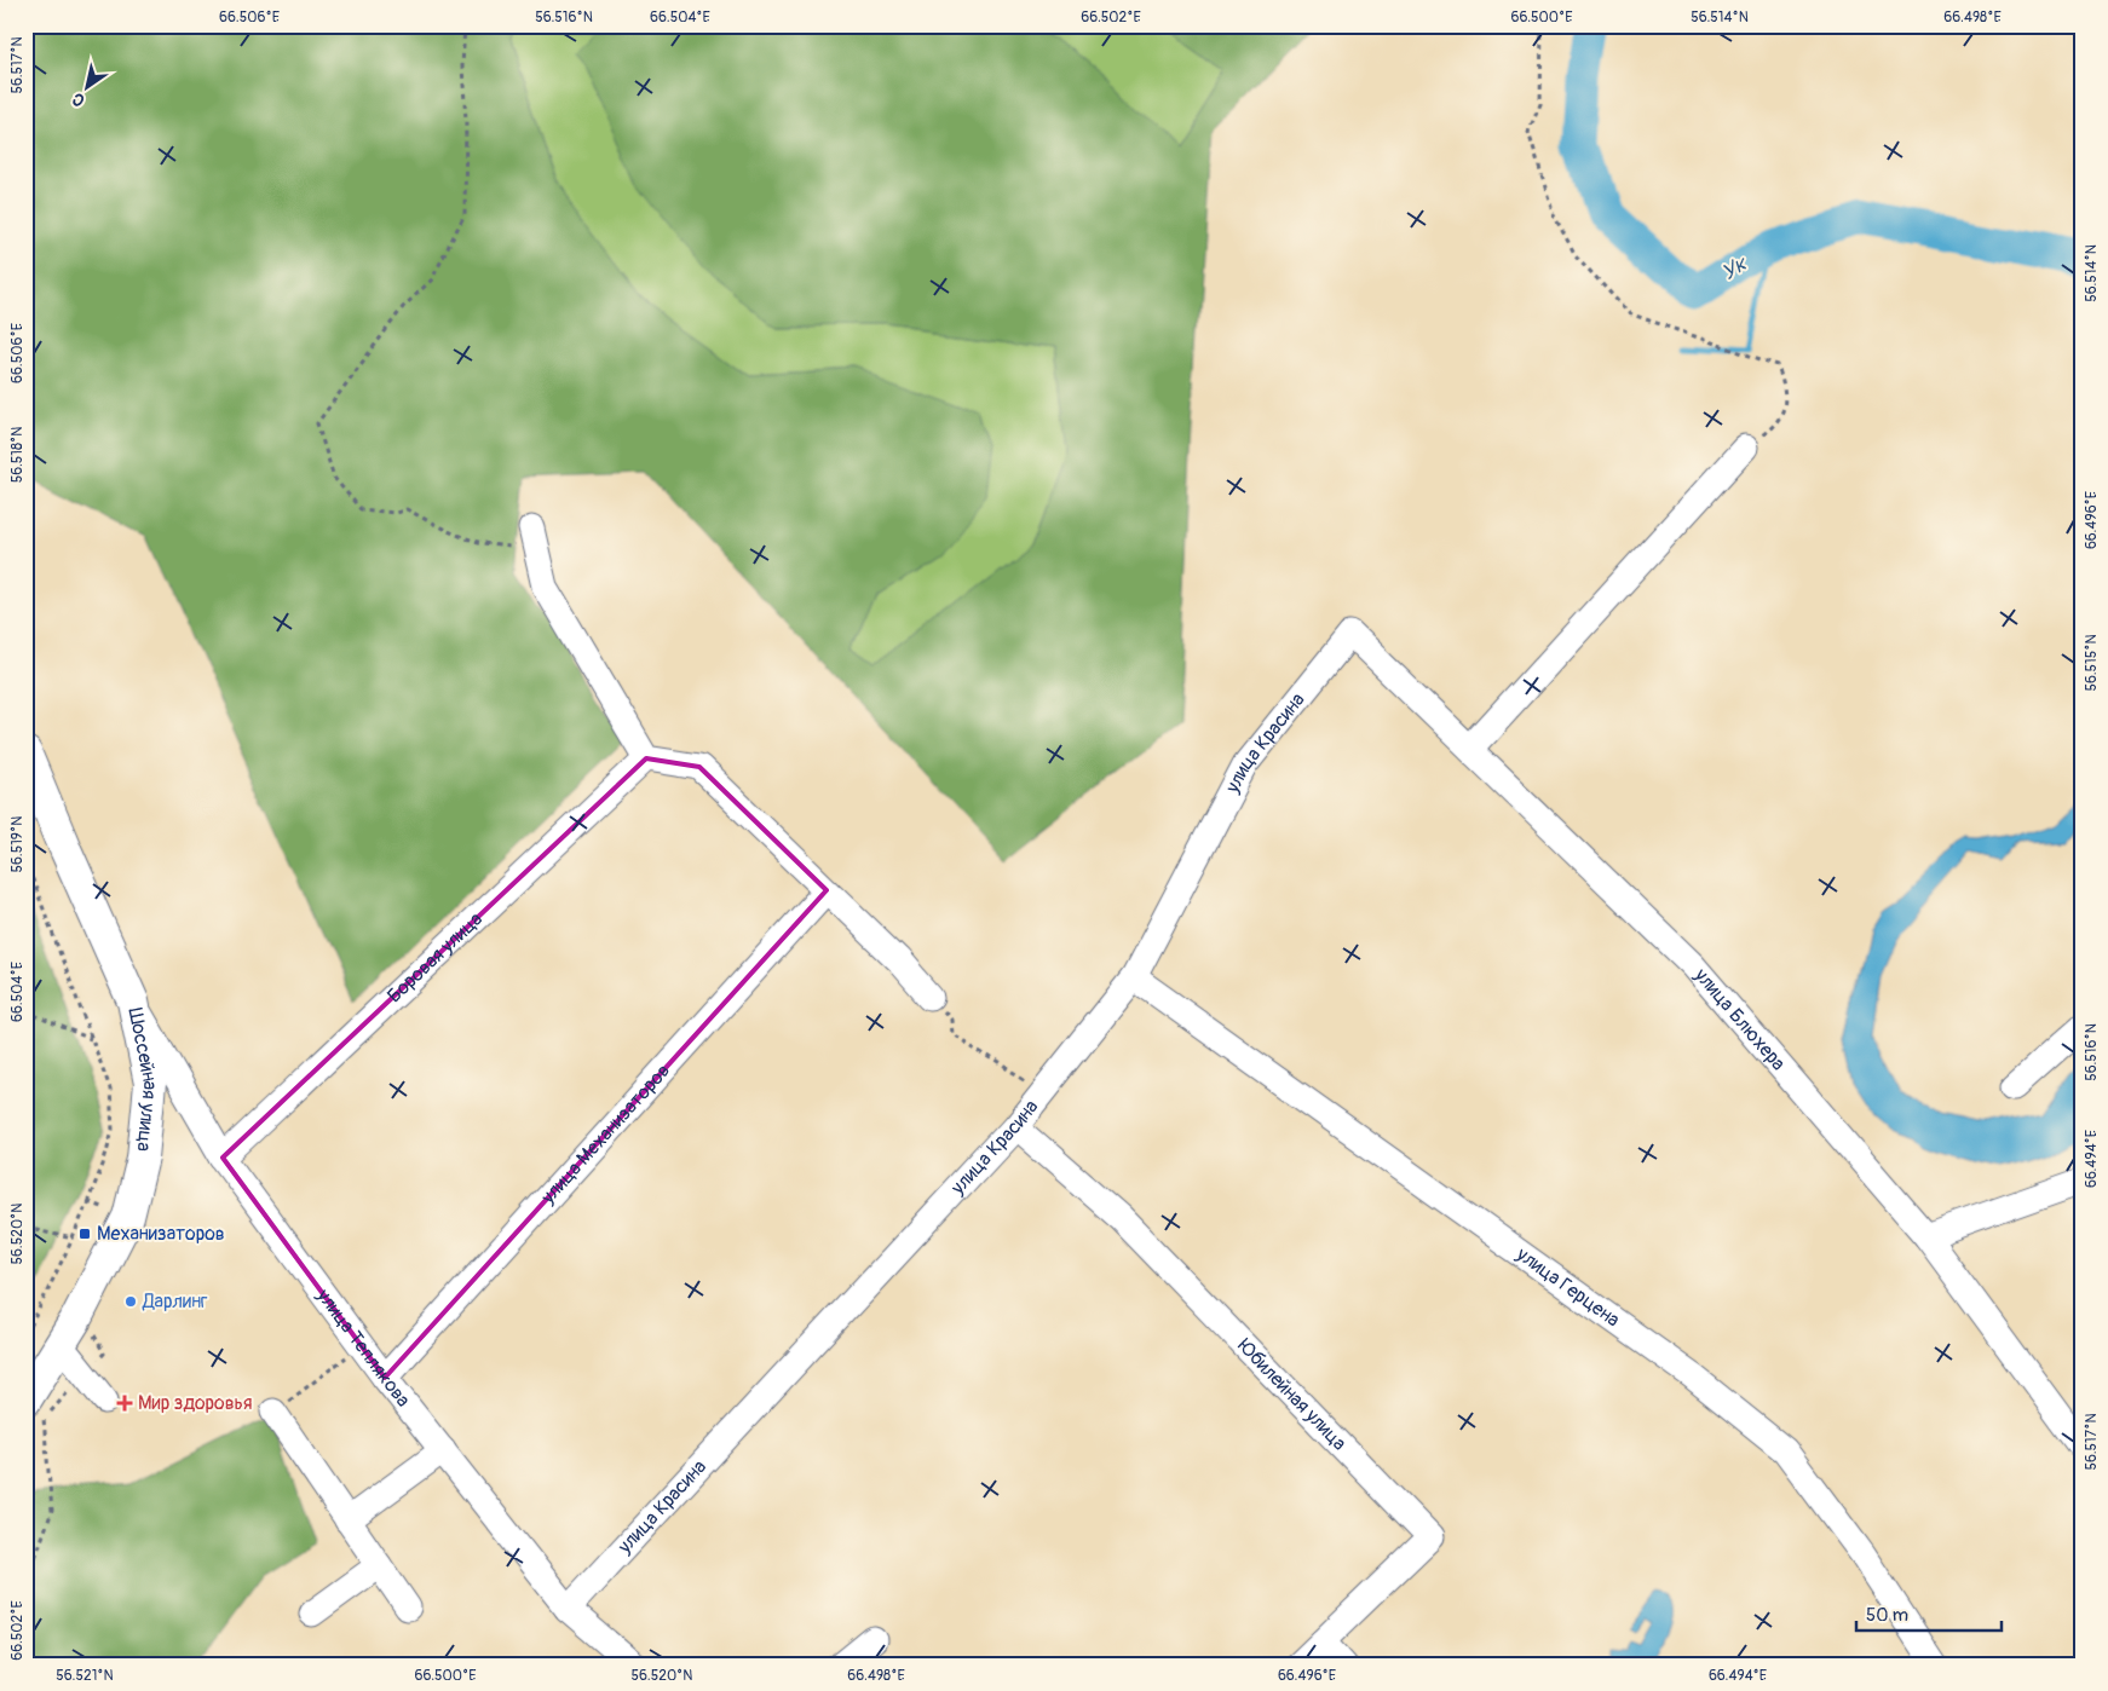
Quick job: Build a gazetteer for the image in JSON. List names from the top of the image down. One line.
{"streets":{"main road":["Шоссейная улица"],"street":["улица Красина","Боровая улица","улица Блюхера","улица Механизаторов","улица Герцена","улица Теплякова","Юбилейная улица"]},"crossings":[["улица Красина","улица Блюхера"],["улица Красина","улица Герцена"],["улица Красина","улица Теплякова"],["улица Красина","Юбилейная улица"],["Боровая улица","улица Теплякова"],["Шоссейная улица","улица Теплякова"],["улица Механизаторов","улица Теплякова"]],"water":["Ук"],"places":{"transit":["Механизаторов"],"other":["Дарлинг"],"health":["Мир здоровья"]},"scale_bar":"50 m","north":"bottom left","coordinates":["66.506°E","56.516°N","66.504°E","66.502°E","66.500°E","56.514°N","66.498°E","56.517°N","56.518°N","66.496°E","56.515°N","56.519°N","66.494°E","56.520°N","56.521°N"]}
